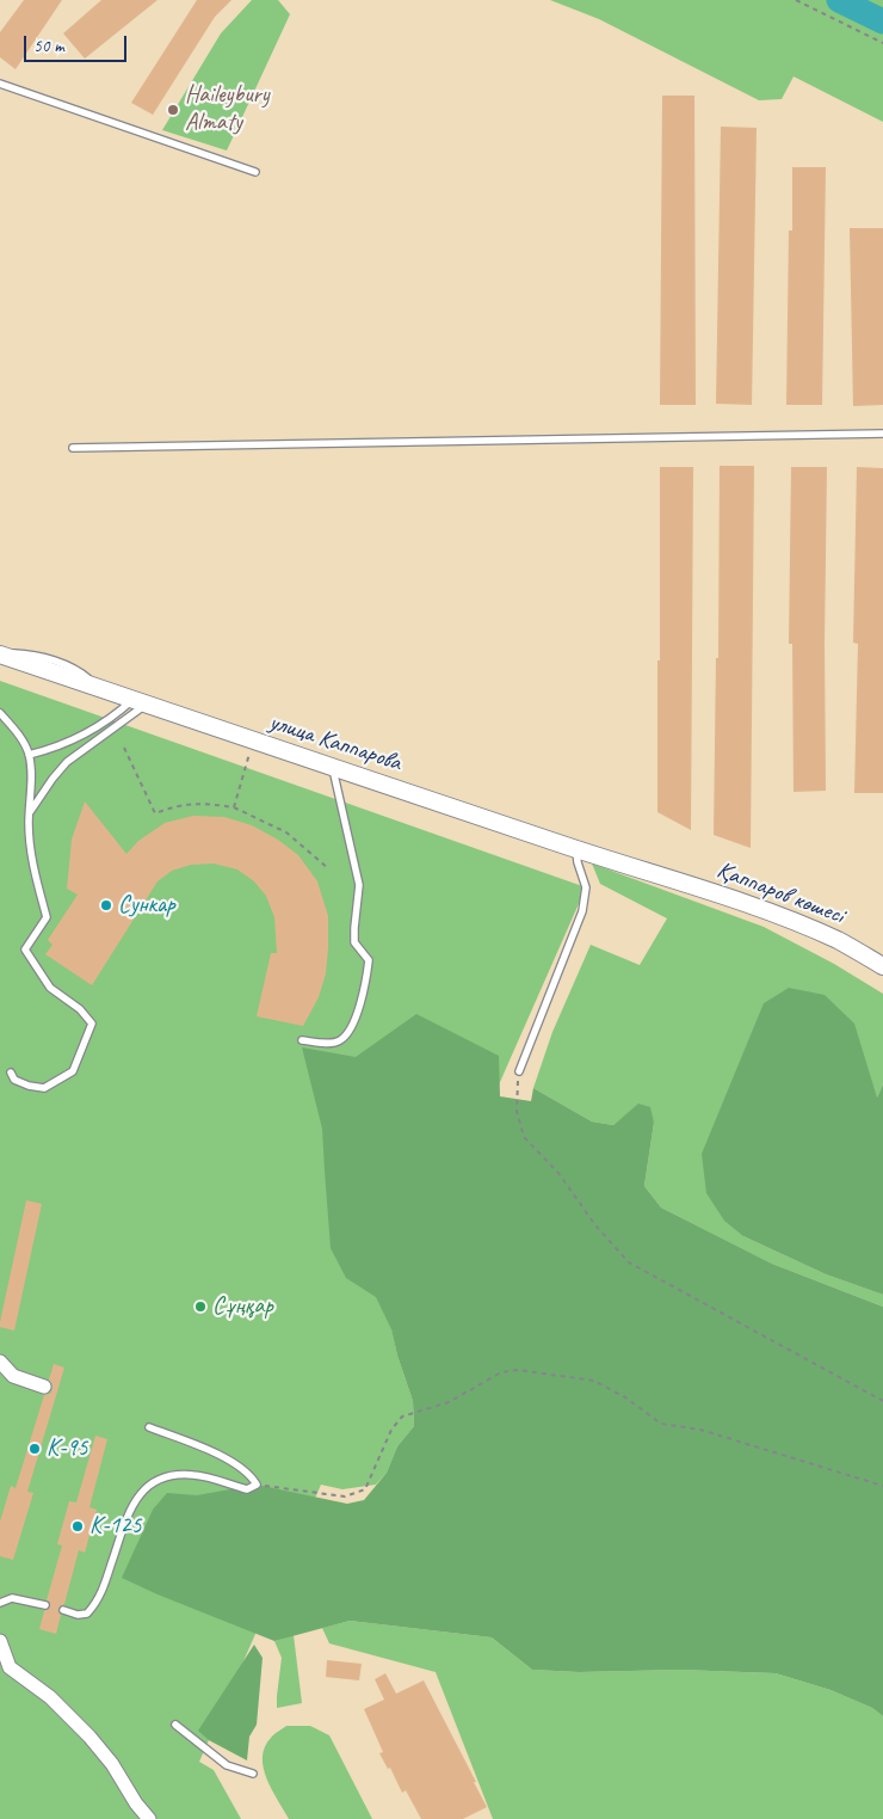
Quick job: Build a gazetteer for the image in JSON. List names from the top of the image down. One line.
{"streets":{"street":["улица Каппарова","Қаппаров көшесі"]},"crossings":[["улица Каппарова","Қаппаров көшесі"]],"places":["Haileybury Almaty","Сункар","Сұңқар","K-95","K-125"],"scale_bar":"50 m"}
